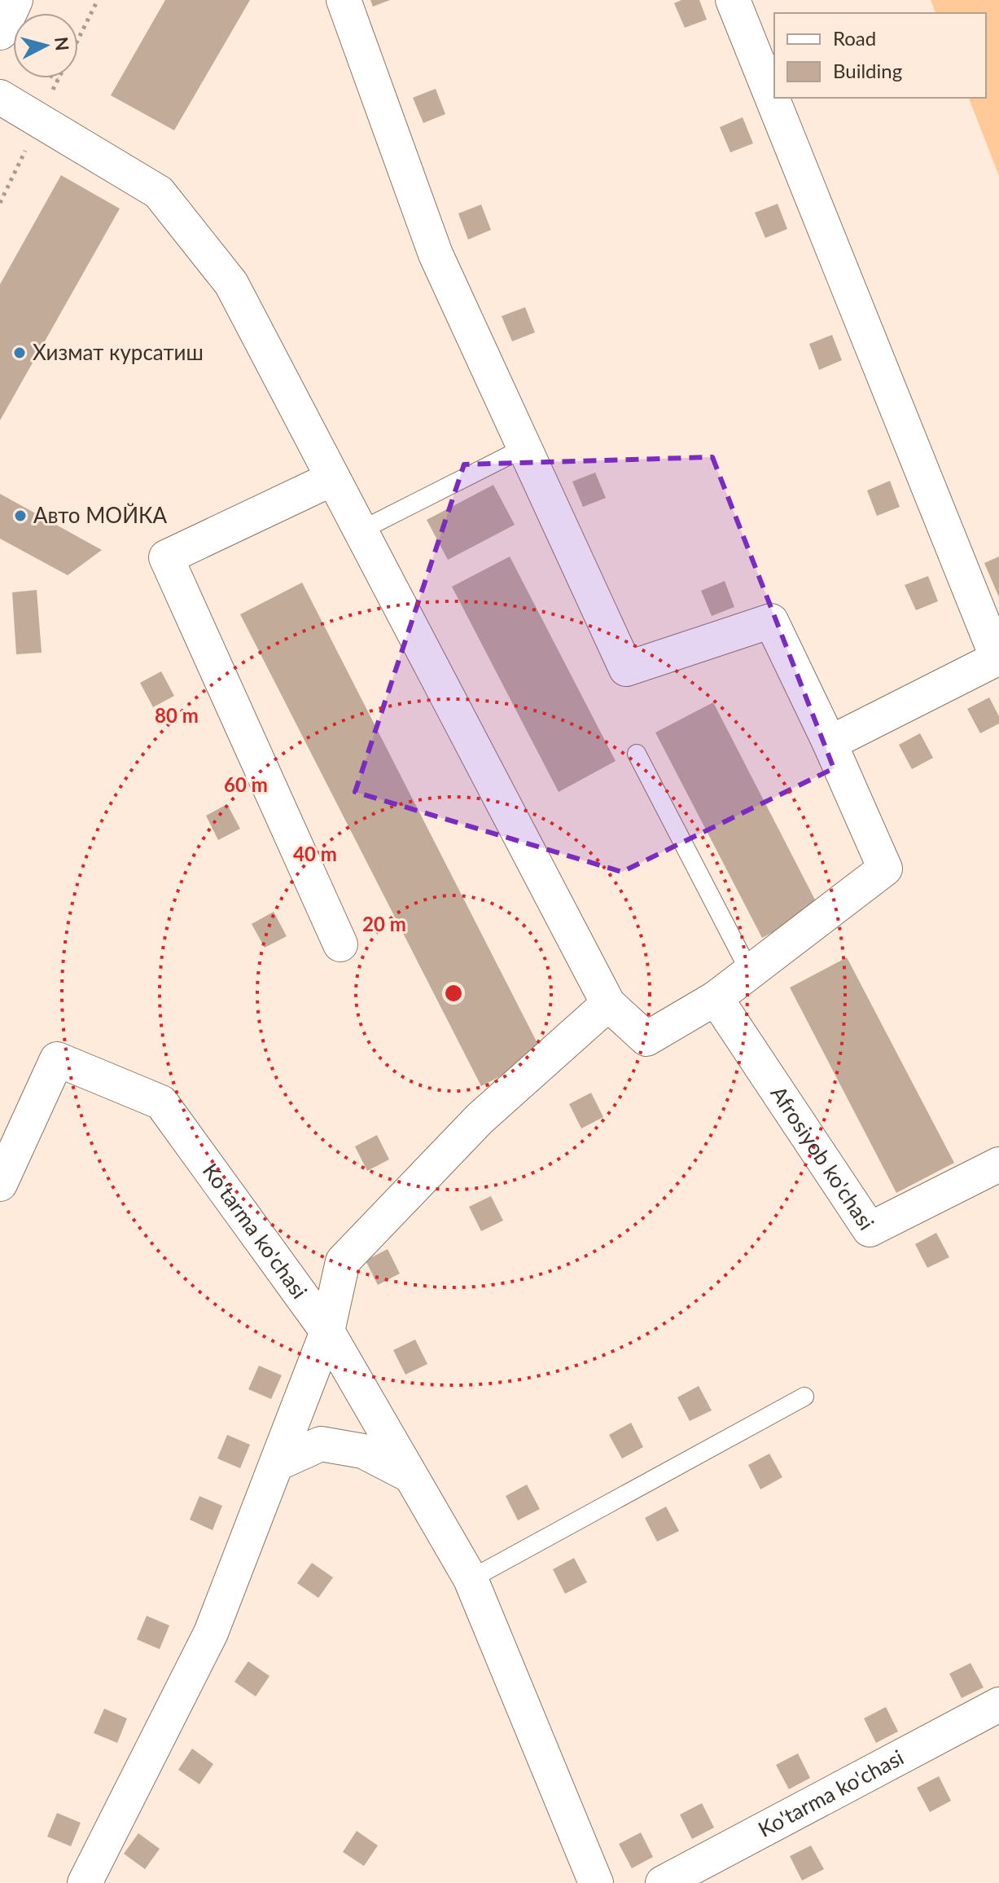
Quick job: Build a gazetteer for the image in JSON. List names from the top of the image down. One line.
{"streets":{"street":["Afrosiyob ko'chasi","Ko'tarma ko'chasi"]},"places":["Хизмат курсатиш","Авто МОЙКА"],"legend":["Road","Building"],"north":"right","rings":["80 m","60 m","40 m","20 m"]}
